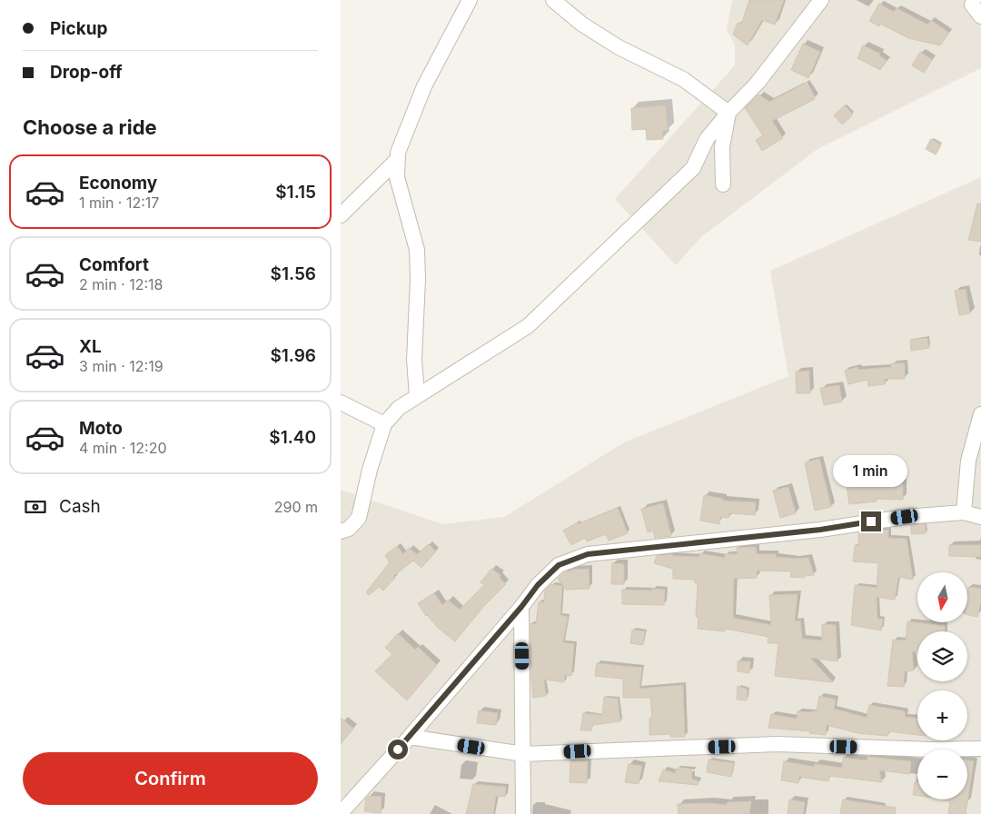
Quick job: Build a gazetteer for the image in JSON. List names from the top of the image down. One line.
{"north":"bottom","page":{"banner":["Pickup","Drop-off"],"heading":"Choose a ride","list":[{"name":"Economy","note":"1 min · 12:17","value":"$1.15"},{"name":"Comfort","note":"2 min · 12:18","value":"$1.56"},{"name":"XL","note":"3 min · 12:19","value":"$1.96"},{"name":"Moto","note":"4 min · 12:20","value":"$1.40"}],"bubble":"1 min","pay":["Cash","290 m"],"map_buttons":["+","−"],"buttons":"Confirm"}}
